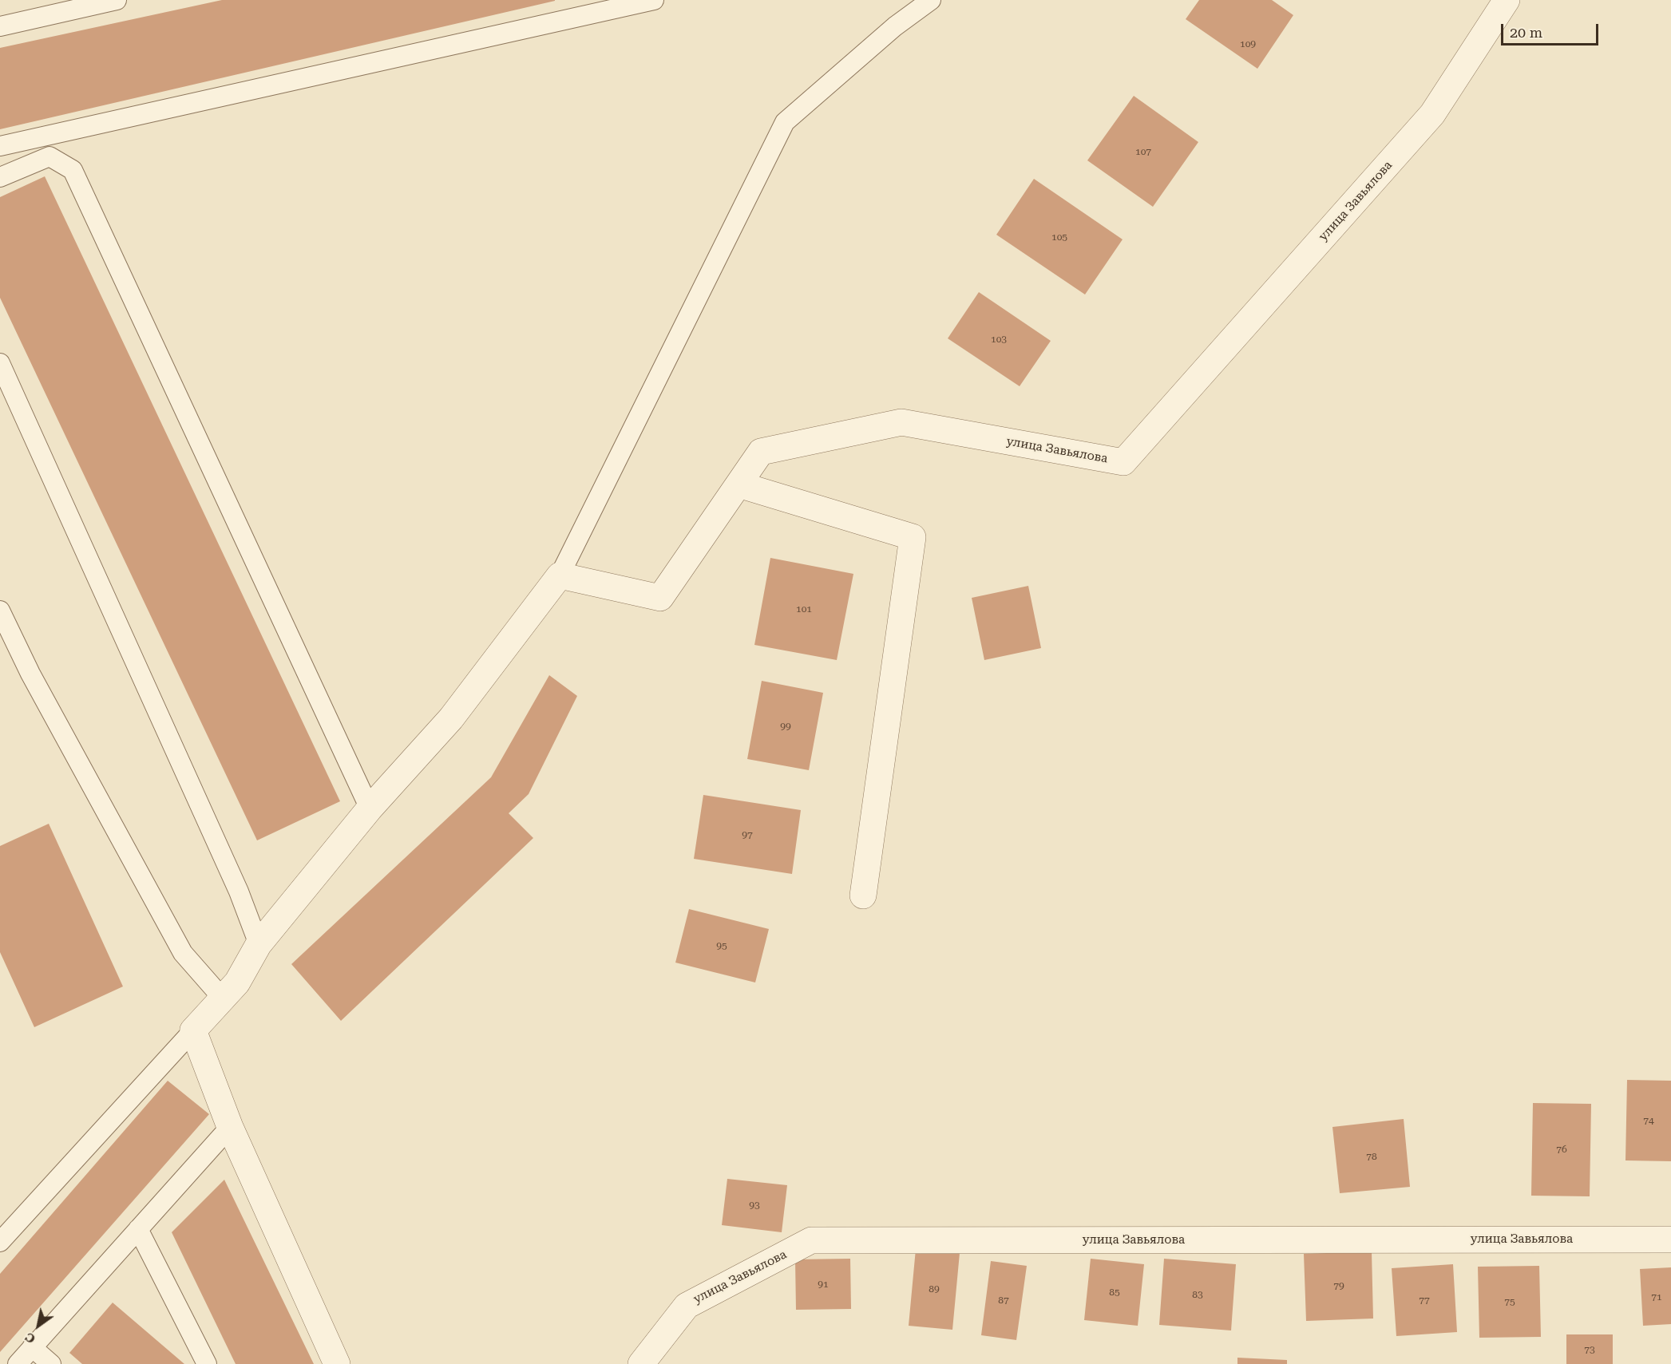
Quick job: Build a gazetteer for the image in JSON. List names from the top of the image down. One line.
{"streets":{"street":["улица Завьялова"]},"house_numbers":["109","107","105","103","101","99","97","95","74","76","78","93","91","79","89","85","83","71","87","77","75","73"],"scale_bar":"20 m","north":"bottom left"}
